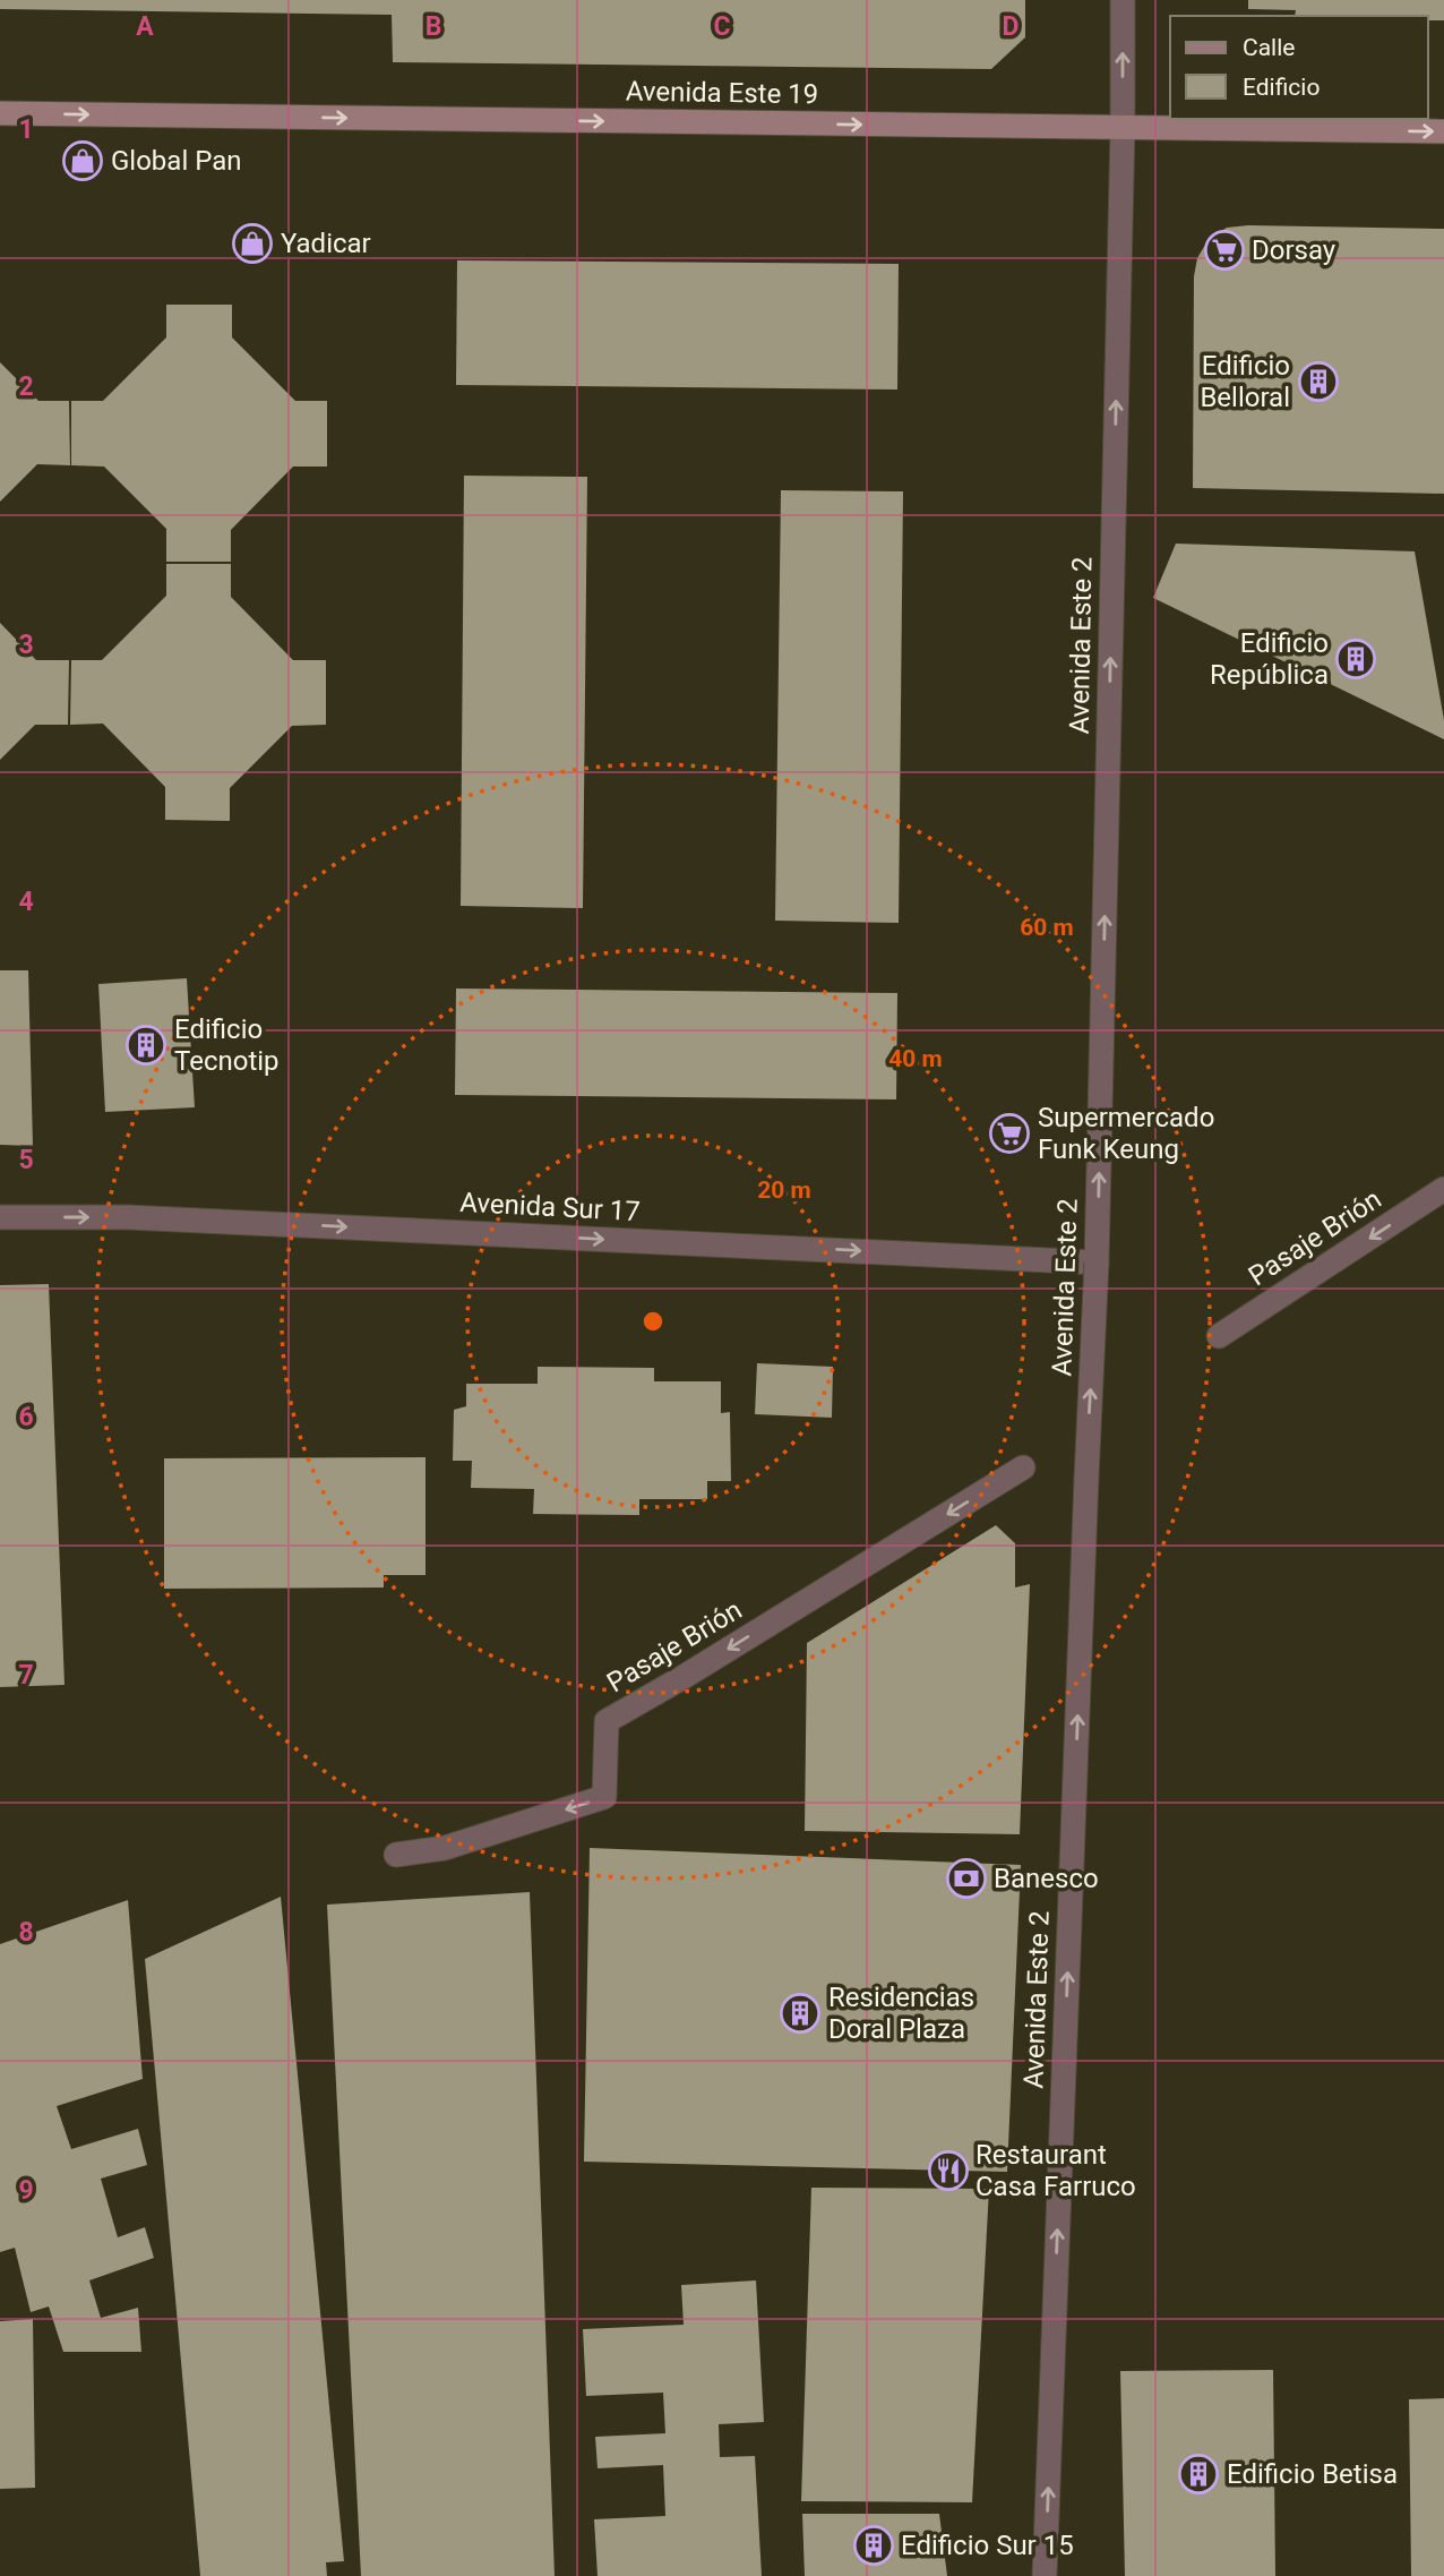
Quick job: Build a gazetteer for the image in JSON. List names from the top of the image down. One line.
{"streets":{"main road":["Avenida Este 19"],"street":["Avenida Este 2","Avenida Sur 17","Pasaje Brión"]},"crossings":[["Avenida Este 19","Avenida Este 2"],["Avenida Este 2","Avenida Sur 17"]],"one_way":["Avenida Este 19","Avenida Este 2","Avenida Sur 17","Pasaje Brión"],"places":{"shop":["Global Pan","Yadicar"],"supermarket":["Dorsay","Supermercado Funk Keung"],"building":["Edificio Belloral","Edificio República","Edificio Tecnotip","Residencias Doral Plaza","Edificio Betisa","Edificio Sur 15"],"bank":["Banesco"],"restaurant":["Restaurant Casa Farruco"]},"legend":["Calle","Edificio"],"grid":{"columns":["A","B","C","D"],"rows":["1","2","3","4","5","6","7","8","9"]},"rings":["60 m","40 m","20 m"]}
